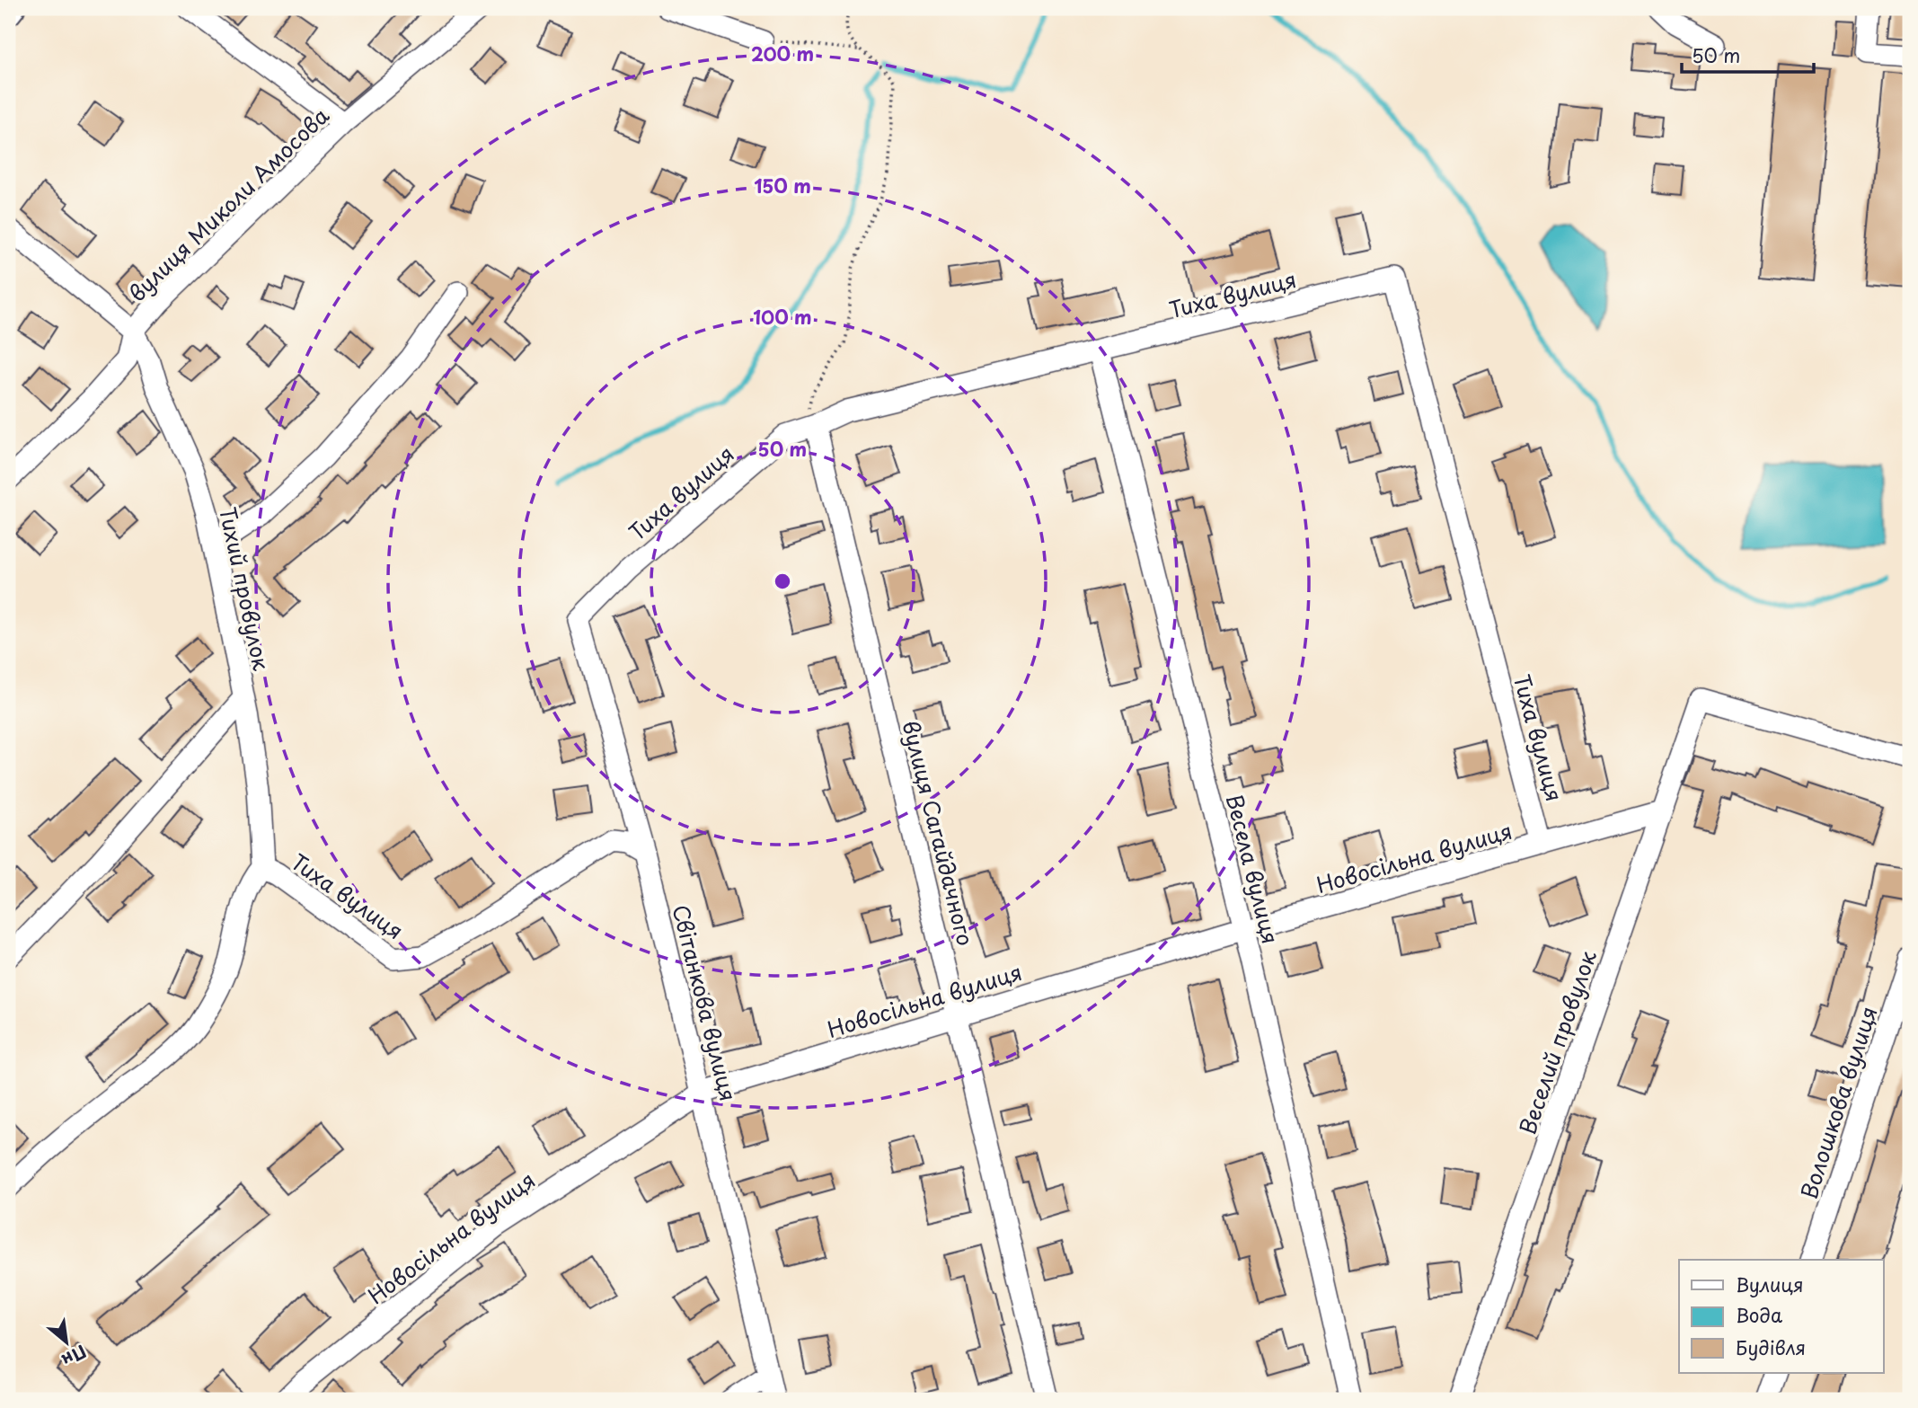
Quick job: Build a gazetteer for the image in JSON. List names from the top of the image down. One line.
{"streets":{"street":["вулиця Миколи Амосова","Тиха вулиця","Тихий провулок","вулиця Сагайдачного","Новосільна вулиця","Весела вулиця","Світанкова вулиця","Веселий провулок","Волошкова вулиця"]},"crossings":[["вулиця Миколи Амосова","Тихий провулок"],["Тиха вулиця","Тихий провулок"],["Тиха вулиця","вулиця Сагайдачного"],["Тиха вулиця","Новосільна вулиця"],["Тиха вулиця","Весела вулиця"],["Тиха вулиця","Світанкова вулиця"],["вулиця Сагайдачного","Новосільна вулиця"],["Новосільна вулиця","Весела вулиця"],["Новосільна вулиця","Світанкова вулиця"],["Новосільна вулиця","Веселий провулок"]],"legend":["Вулиця","Вода","Будівля"],"scale_bar":"50 m","north":"bottom right","rings":["200 m","150 m","100 m","50 m"]}
